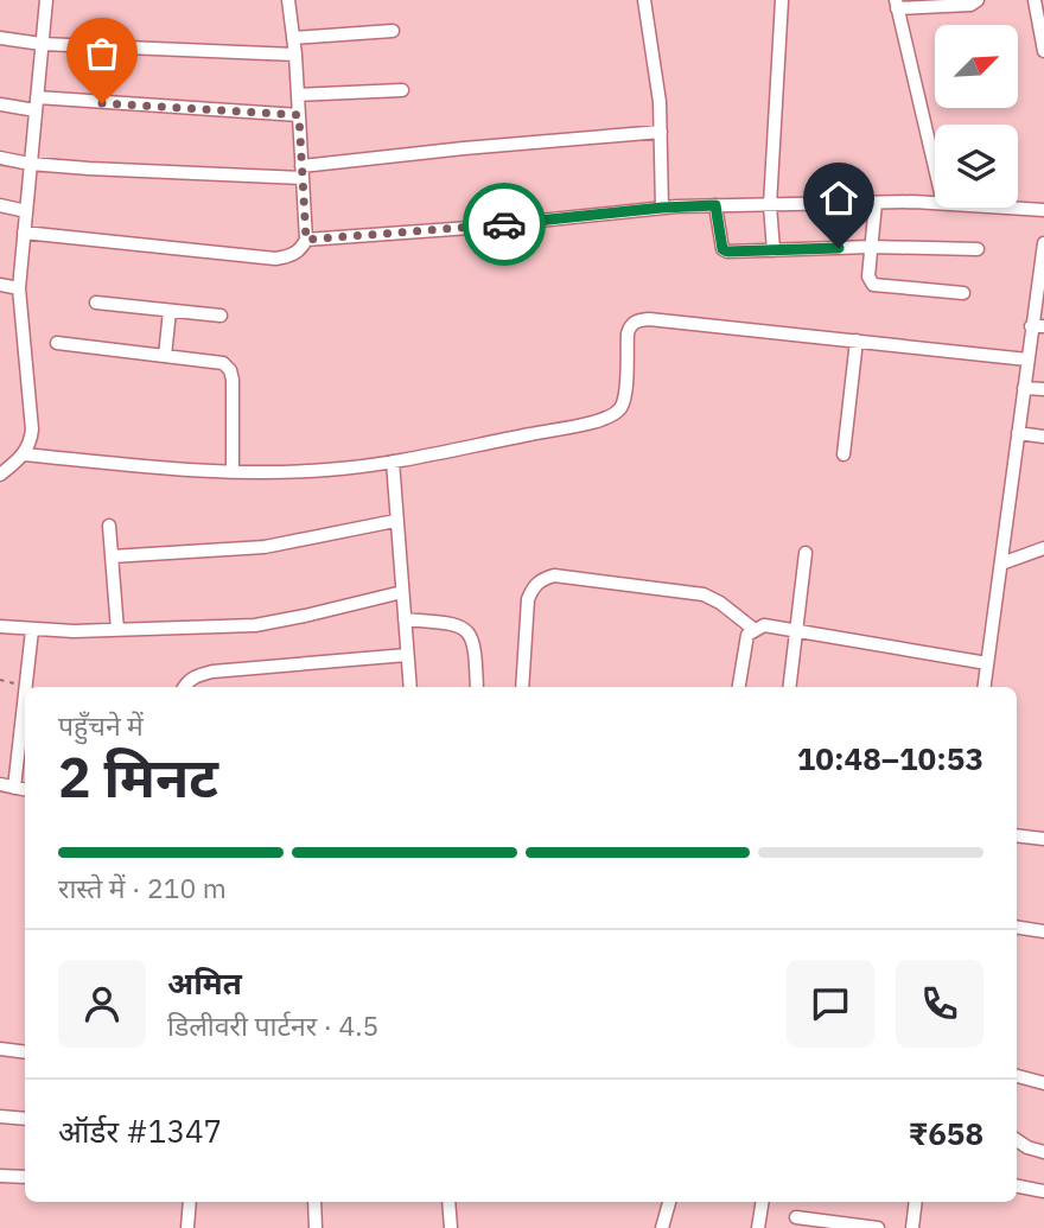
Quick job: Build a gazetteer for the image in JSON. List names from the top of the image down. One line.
{"north":"top right","page":{"heading":["2 मिनट","पहुँचने में","10:48–10:53"],"panel":["अमित","डिलीवरी पार्टनर · 4.5","ऑर्डर #1347","₹658"],"bar":"रास्ते में · 210 m"}}
